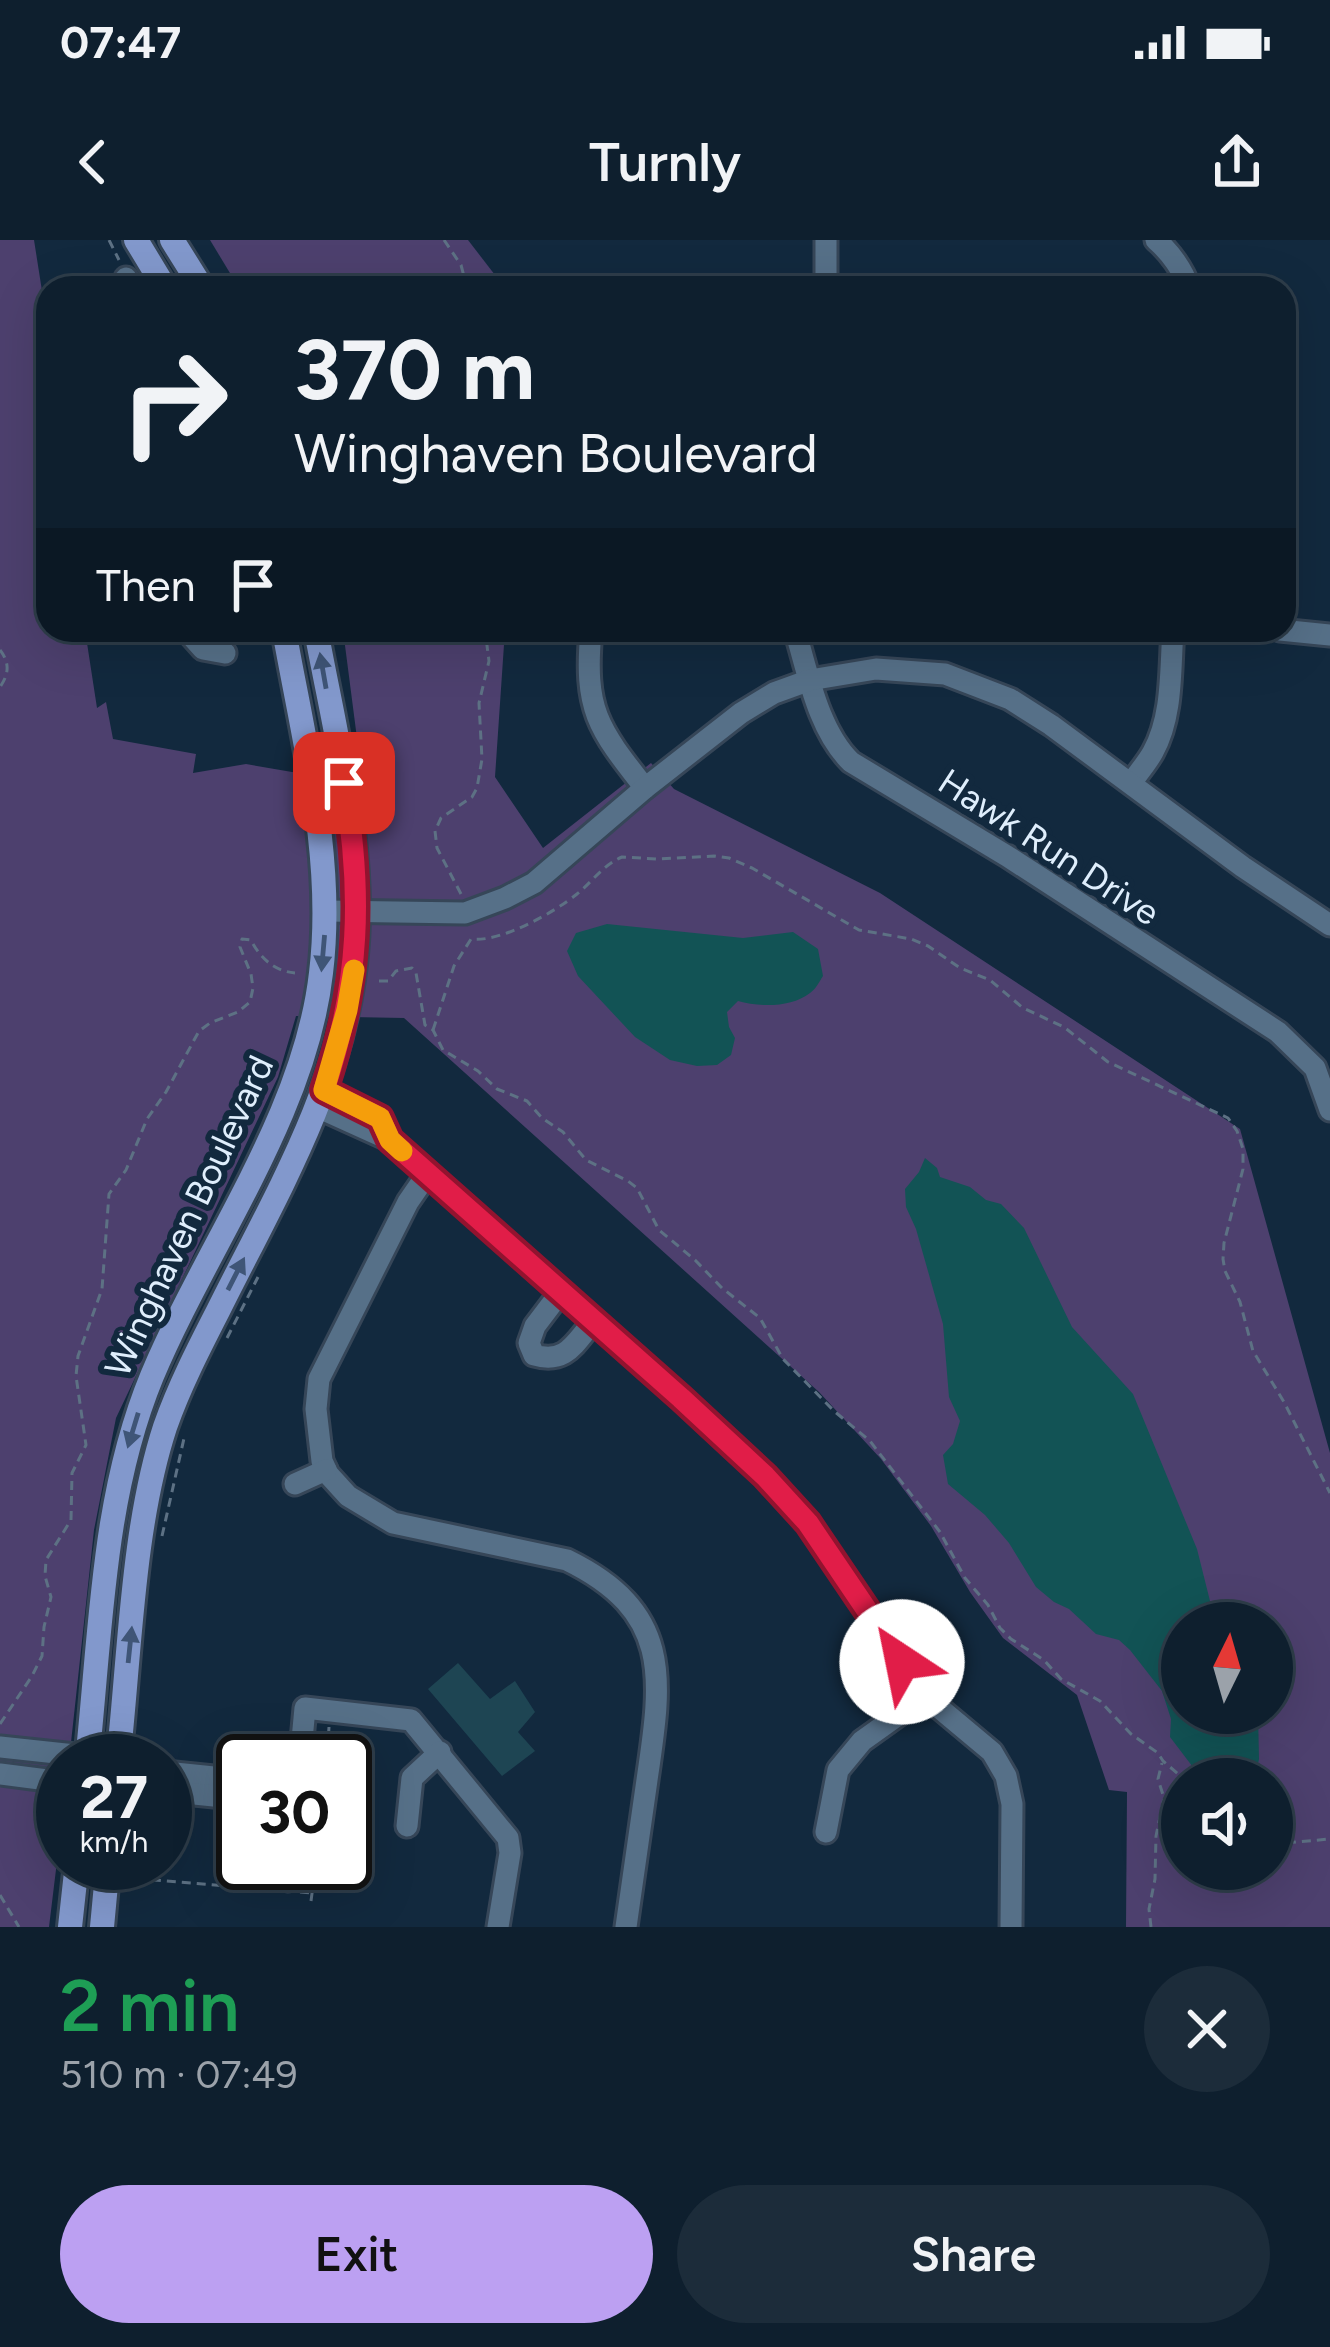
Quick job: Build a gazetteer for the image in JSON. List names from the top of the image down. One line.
{"streets":{"main road":["Winghaven Boulevard"],"street":["Hawk Run Drive"]},"north":"top","page":{"status":"07:47","header":"Turnly","turn":["370 m","Winghaven Boulevard"],"then":"Then","speed":"27 km/h","limit":"30","heading":["2 min","510 m · 07:49"],"buttons":["Exit","Share"]}}
